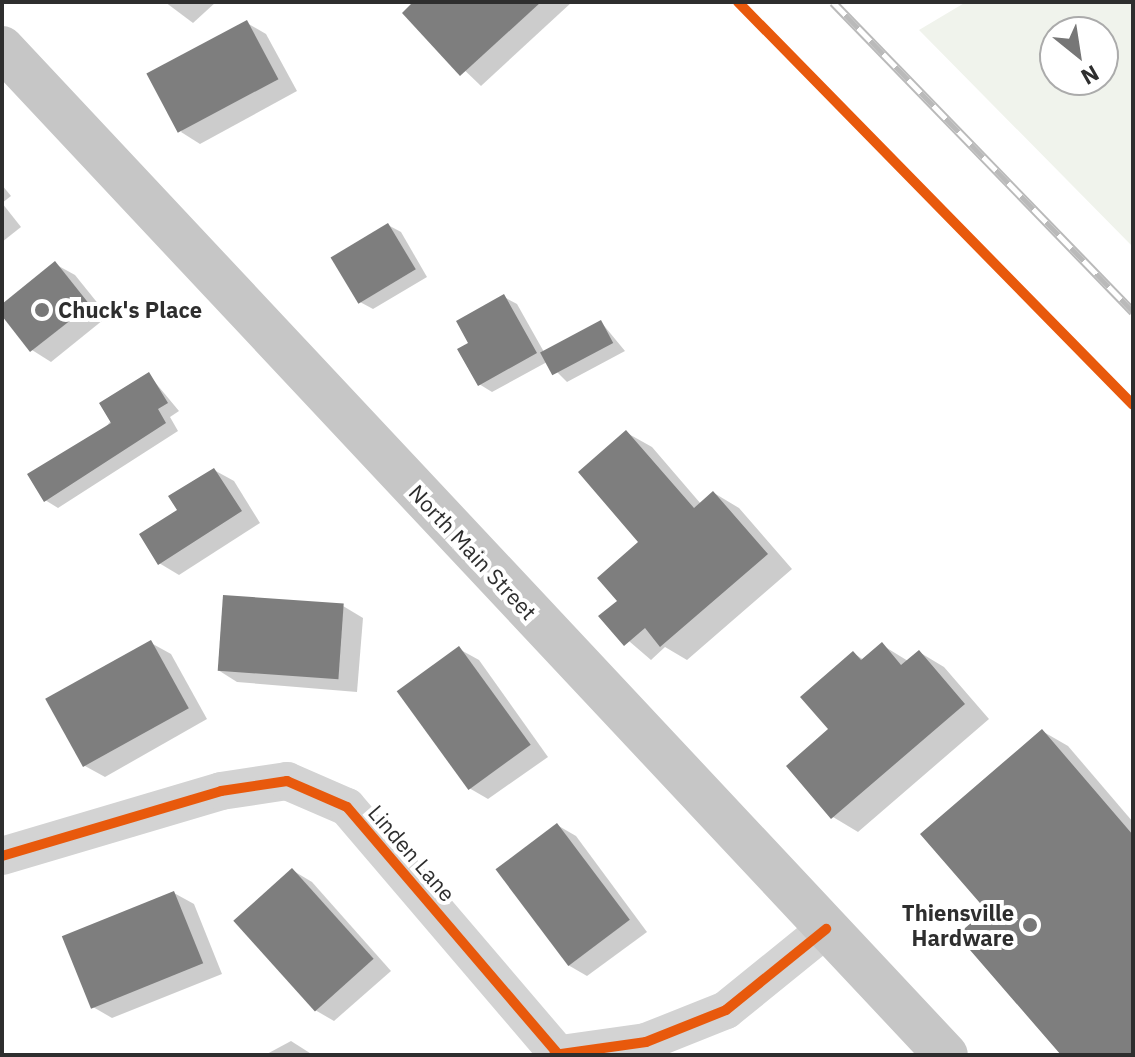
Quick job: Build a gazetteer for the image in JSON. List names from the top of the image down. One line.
{"streets":{"main road":["North Main Street"],"street":["Linden Lane"]},"places":["Chuck's Place","Thiensville Hardware"],"north":"bottom right"}
